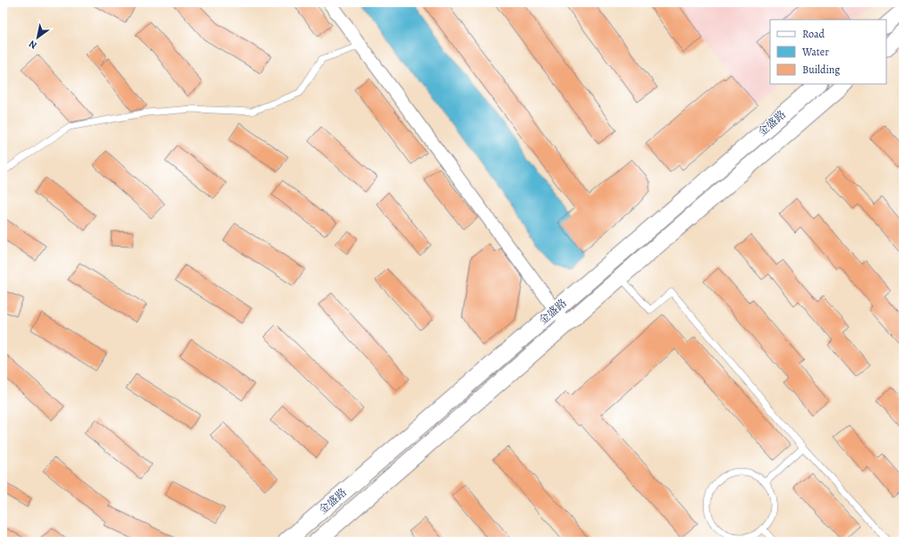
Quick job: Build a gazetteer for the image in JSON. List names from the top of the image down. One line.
{"streets":{"street":["金盛路"]},"legend":["Road","Water","Building"],"north":"bottom left"}
